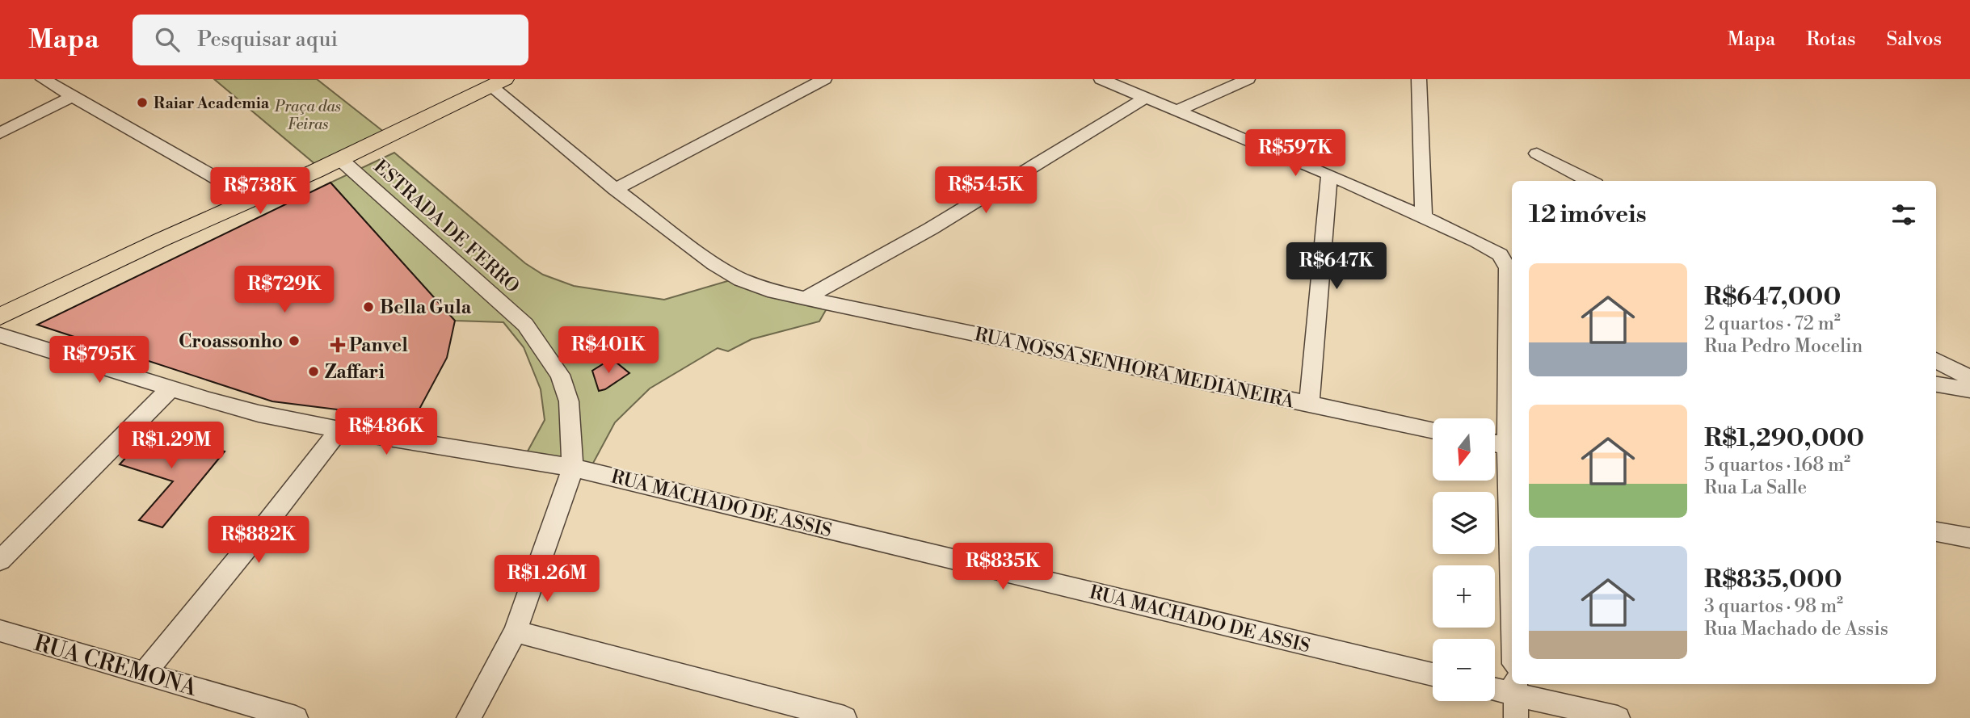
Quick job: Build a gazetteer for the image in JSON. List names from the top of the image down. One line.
{"streets":{"street":["ESTRADA DE FERRO","RUA NOSSA SENHORA MEDIANEIRA","RUA MACHADO DE ASSIS","RUA CREMONA"]},"crossings":[["ESTRADA DE FERRO","RUA MACHADO DE ASSIS"]],"parks":["Praça das Feiras"],"places":{"other":["Raiar Academia","Bella Gula","Croassonho","Zaffari"],"health":["Panvel"]},"north":"bottom","page":{"header":"Mapa","search":"Pesquisar aqui","nav":["Mapa","Rotas","Salvos"],"price":["R$597K","R$545K","R$738K","R$647K","R$729K","R$401K","R$795K","R$486K","R$1.29M","R$882K","R$835K","R$1.26M"],"heading":"12 imóveis","list":[{"name":"R$647,000","note":"2 quartos · 72 m² · Rua Pedro Mocelin"},{"name":"R$1,290,000","note":"5 quartos · 168 m² · Rua La Salle"},{"name":"R$835,000","note":"3 quartos · 98 m² · Rua Machado de Assis"}],"map_buttons":["+","−"]}}
